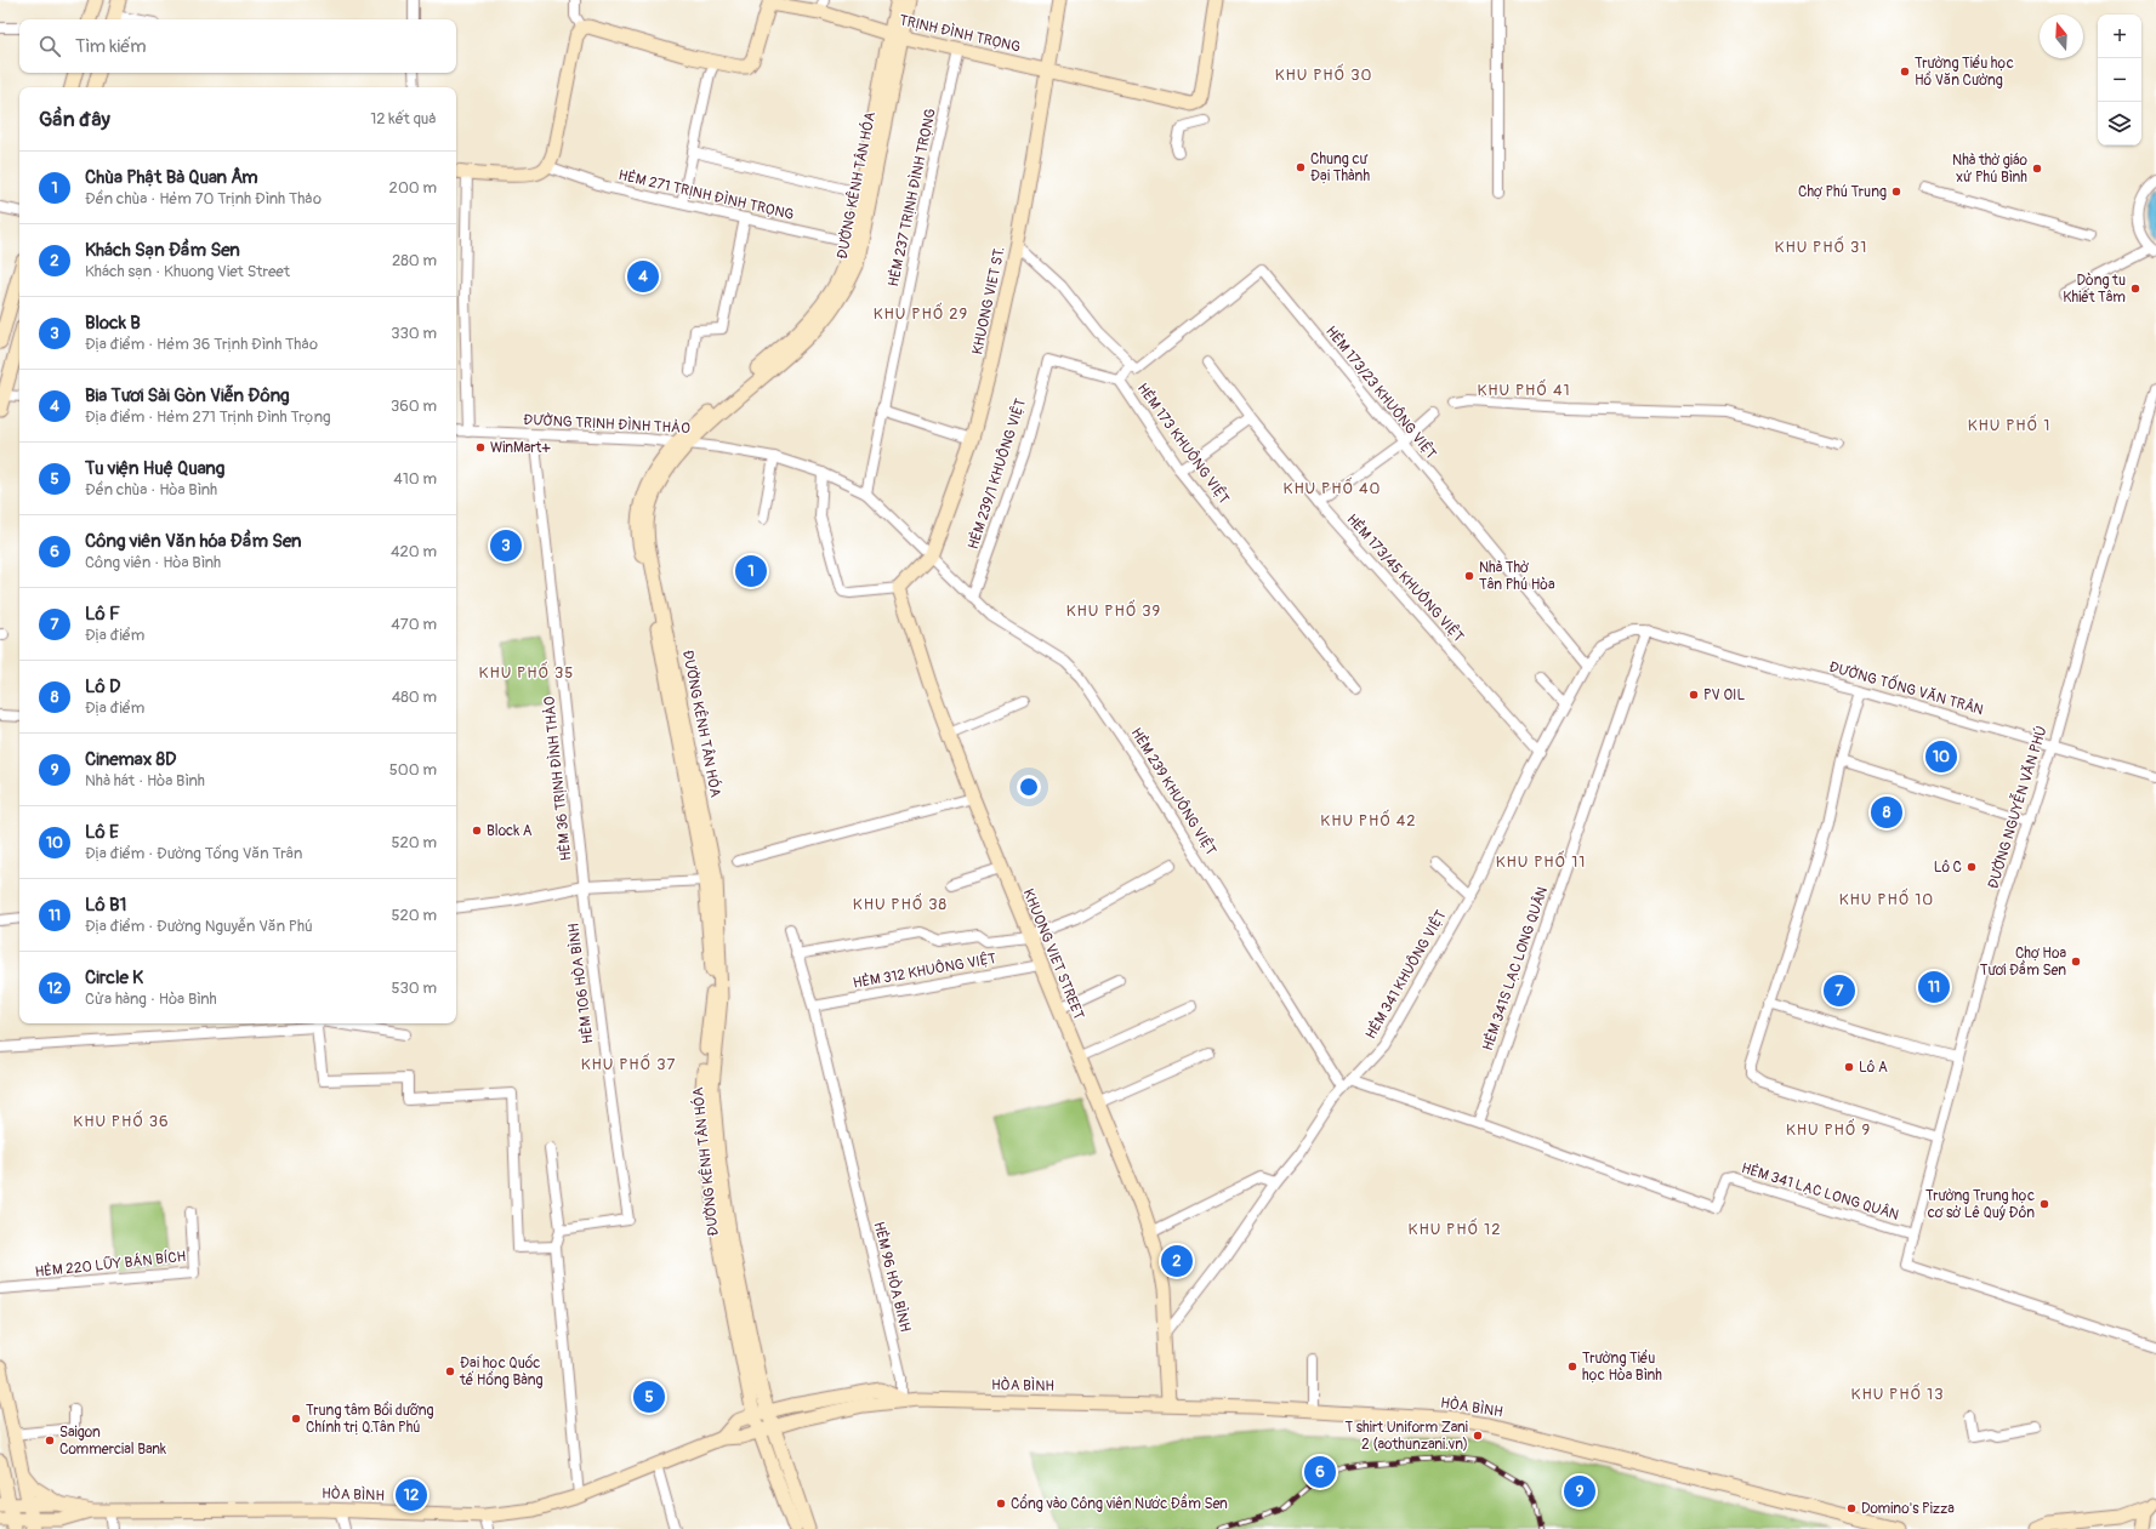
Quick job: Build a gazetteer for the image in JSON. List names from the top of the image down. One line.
{"streets":{"street":["TRỊNH ĐÌNH TRỌNG","ĐƯỜNG KÊNH TÂN HÓA","HẺM 271 TRỊNH ĐÌNH TRỌNG","HẺM 237 TRỊNH ĐÌNH TRỌNG","KHUONG VIET ST.","HẺM 173/23 KHUÔNG VIỆT","ĐƯỜNG TRỊNH ĐÌNH THẢO","HẺM 173 KHUÔNG VIỆT","HẺM 239/1 KHUÔNG VIỆT","HẺM 173/45 KHUÔNG VIỆT","ĐƯỜNG TỐNG VĂN TRÂN","HẺM 36 TRỊNH ĐÌNH THẢO","HẺM 239 KHUÔNG VIỆT","ĐƯỜNG NGUYỄN VĂN PHÚ","KHUONG VIET STREET","HẺM 341S LẠC LONG QUÂN","HẺM 312 KHUÔNG VIỆT","HẺM 341 KHUÔNG VIỆT","HẺM 106 HÒA BÌNH","HẺM 341 LẠC LONG QUÂN","HẺM 220 LŨY BÁN BÍCH","HẺM 96 HÒA BÌNH","HÒA BÌNH"]},"crossings":[["TRỊNH ĐÌNH TRỌNG","ĐƯỜNG KÊNH TÂN HÓA"],["TRỊNH ĐÌNH TRỌNG","HẺM 237 TRỊNH ĐÌNH TRỌNG"],["TRỊNH ĐÌNH TRỌNG","KHUONG VIET ST."],["ĐƯỜNG KÊNH TÂN HÓA","HẺM 271 TRỊNH ĐÌNH TRỌNG"],["ĐƯỜNG KÊNH TÂN HÓA","ĐƯỜNG TRỊNH ĐÌNH THẢO"],["ĐƯỜNG KÊNH TÂN HÓA","HÒA BÌNH"],["HẺM 237 TRỊNH ĐÌNH TRỌNG","ĐƯỜNG TRỊNH ĐÌNH THẢO"],["KHUONG VIET ST.","ĐƯỜNG TRỊNH ĐÌNH THẢO"],["KHUONG VIET ST.","HẺM 239 KHUÔNG VIỆT"],["KHUONG VIET ST.","KHUONG VIET STREET"],["HẺM 173/23 KHUÔNG VIỆT","HẺM 173 KHUÔNG VIỆT"],["HẺM 173/23 KHUÔNG VIỆT","HẺM 341 KHUÔNG VIỆT"],["ĐƯỜNG TRỊNH ĐÌNH THẢO","HẺM 36 TRỊNH ĐÌNH THẢO"],["ĐƯỜNG TRỊNH ĐÌNH THẢO","HẺM 239 KHUÔNG VIỆT"],["HẺM 173 KHUÔNG VIỆT","HẺM 239/1 KHUÔNG VIỆT"],["HẺM 239/1 KHUÔNG VIỆT","HẺM 239 KHUÔNG VIỆT"],["HẺM 173/45 KHUÔNG VIỆT","HẺM 341 KHUÔNG VIỆT"],["ĐƯỜNG TỐNG VĂN TRÂN","ĐƯỜNG NGUYỄN VĂN PHÚ"],["ĐƯỜNG TỐNG VĂN TRÂN","HẺM 341S LẠC LONG QUÂN"],["ĐƯỜNG TỐNG VĂN TRÂN","HẺM 341 KHUÔNG VIỆT"],["HẺM 36 TRỊNH ĐÌNH THẢO","HẺM 106 HÒA BÌNH"],["HẺM 239 KHUÔNG VIỆT","HẺM 341 KHUÔNG VIỆT"],["ĐƯỜNG NGUYỄN VĂN PHÚ","HẺM 341 LẠC LONG QUÂN"],["KHUONG VIET STREET","HẺM 312 KHUÔNG VIỆT"],["KHUONG VIET STREET","HẺM 341 KHUÔNG VIỆT"],["KHUONG VIET STREET","HÒA BÌNH"],["HẺM 341S LẠC LONG QUÂN","HẺM 341 KHUÔNG VIỆT"],["HẺM 341S LẠC LONG QUÂN","HẺM 341 LẠC LONG QUÂN"],["HẺM 312 KHUÔNG VIỆT","HẺM 96 HÒA BÌNH"],["HẺM 341 KHUÔNG VIỆT","HẺM 341 LẠC LONG QUÂN"],["HẺM 96 HÒA BÌNH","HÒA BÌNH"]],"districts":["KHU PHỐ 30","KHU PHỐ 31","KHU PHỐ 29","KHU PHỐ 41","KHU PHỐ 1","KHU PHỐ 40","KHU PHỐ 39","KHU PHỐ 35","KHU PHỐ 42","KHU PHỐ 11","KHU PHỐ 10","KHU PHỐ 38","KHU PHỐ 37","KHU PHỐ 36","KHU PHỐ 9","KHU PHỐ 12","KHU PHỐ 13"],"places":["Trường Tiểu học Hồ Văn Cường","Chung cư Đại Thành","Nhà thờ giáo xứ Phú Bình","Chợ Phú Trung","Dòng tu Khiết Tâm","WinMart+","Nhà Thờ Tân Phú Hòa","PV OIL","Block A","Lô C","Chợ Hoa Tươi Đầm Sen","Lô A","Trường Trung học cơ sở Lê Quý Đôn","Trường Tiểu học Hòa Bình","Đại học Quốc tế Hồng Bàng","Trung tâm Bồi dưỡng Chính trị Q.Tân Phú","T shirt Uniform Zani 2 (aothunzani.vn)","Saigon Commercial Bank","Cổng vào Công viên Nước Đầm Sen","Domino's Pizza"],"north":"top","page":{"map_buttons":["+","−"],"search":"Tìm kiếm","heading":["Gần đây","12 kết quả"],"list":[{"mark":"1","name":"Chùa Phật Bà Quan Âm","note":"Đền chùa · Hẻm 70 Trịnh Đình Thảo","value":"200 m"},{"mark":"2","name":"Khách Sạn Đầm Sen","note":"Khách sạn · Khuong Viet Street","value":"280 m"},{"mark":"3","name":"Block B","note":"Địa điểm · Hẻm 36 Trịnh Đình Thảo","value":"330 m"},{"mark":"4","name":"Bia Tươi Sài Gòn Viễn Đông","note":"Địa điểm · Hẻm 271 Trịnh Đình Trọng","value":"360 m"},{"mark":"5","name":"Tu viện Huệ Quang","note":"Đền chùa · Hòa Bình","value":"410 m"},{"mark":"6","name":"Công viên Văn hóa Đầm Sen","note":"Công viên · Hòa Bình","value":"420 m"},{"mark":"7","name":"Lô F","note":"Địa điểm","value":"470 m"},{"mark":"8","name":"Lô D","note":"Địa điểm","value":"480 m"},{"mark":"9","name":"Cinemax 8D","note":"Nhà hát · Hòa Bình","value":"500 m"},{"mark":"10","name":"Lô E","note":"Địa điểm · Đường Tống Văn Trân","value":"520 m"},{"mark":"11","name":"Lô B1","note":"Địa điểm · Đường Nguyễn Văn Phú","value":"520 m"},{"mark":"12","name":"Circle K","note":"Cửa hàng · Hòa Bình","value":"530 m"}],"pins":["4","3","1","10","8","11","7","2","5","6","9","12"]}}
